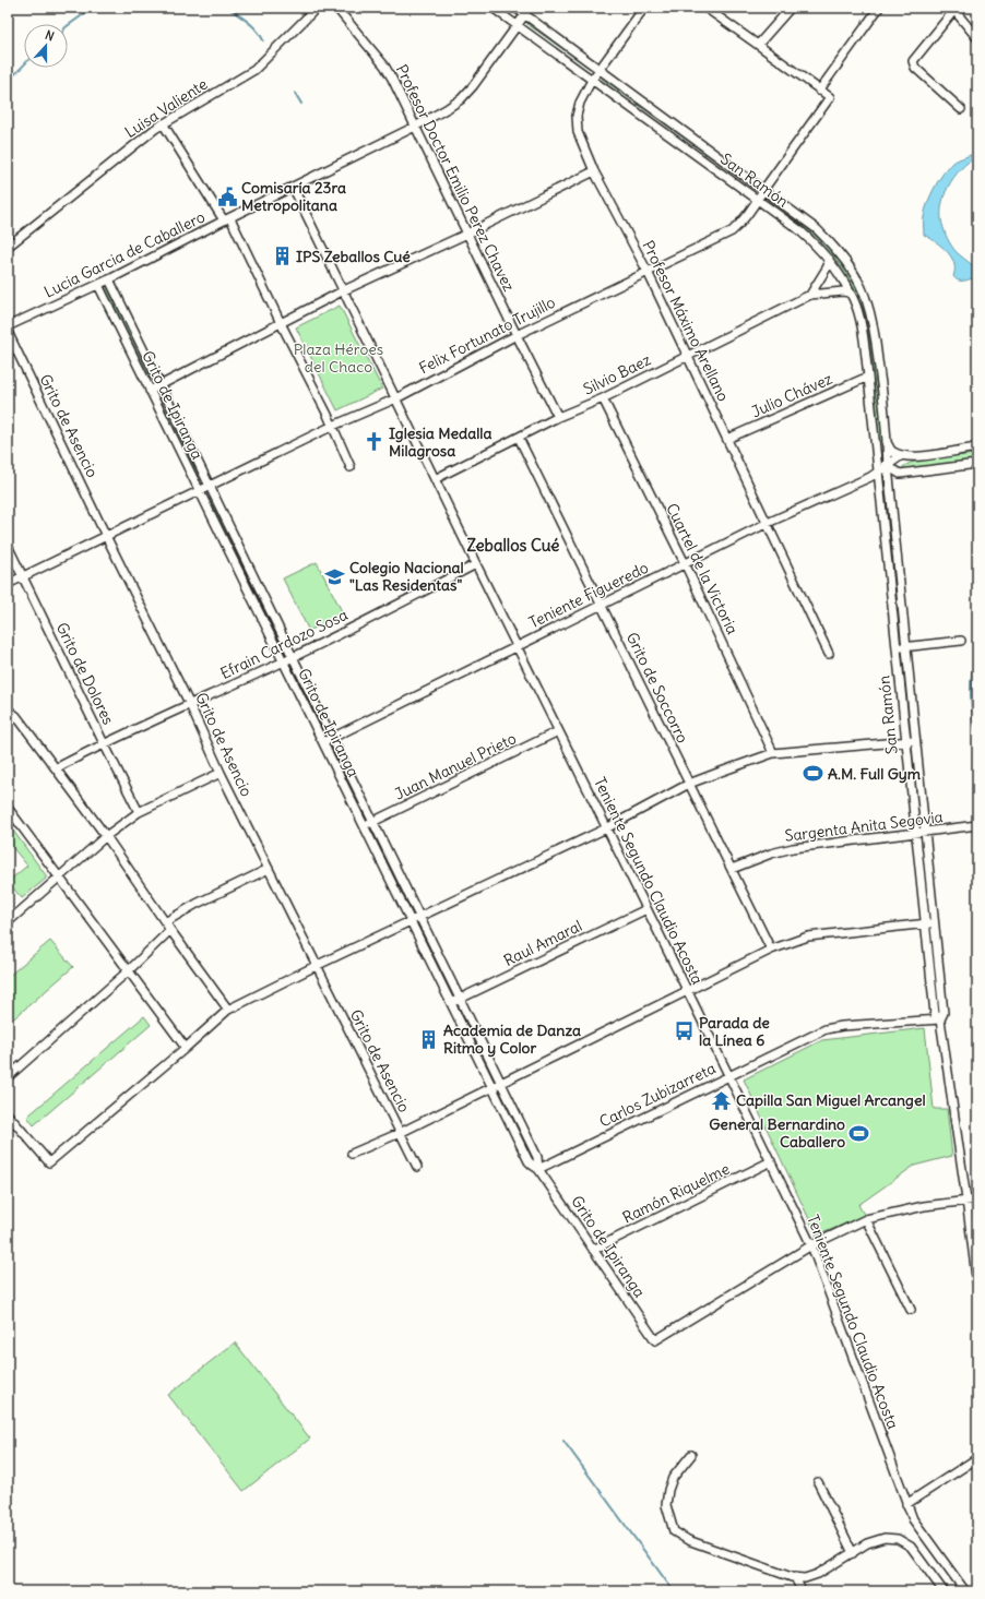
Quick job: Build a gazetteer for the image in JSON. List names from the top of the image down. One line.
{"streets":{"street":["Luisa Valiente","Profesor Doctor Emilio Perez Chavez","San Ramón","Lucia Garcia de Caballero","Profesor Máximo Arellano","Felix Fortunato Trujillo","Silvio Baez","Julio Chávez","Grito de Ipiranga","Grito de Asencio","Cuartel de la Victoria","Teniente Figueredo","Efrain Cardozo Sosa","Grito de Dolores","Grito de Soccorro","Juan Manuel Prieto","Sargenta Anita Segovia","Teniente Segundo Claudio Acosta","Raul Amaral","Carlos Zubizarreta","Ramón Riquelme"]},"crossings":[["Profesor Doctor Emilio Perez Chavez","Lucia Garcia de Caballero"],["Profesor Doctor Emilio Perez Chavez","Felix Fortunato Trujillo"],["Profesor Doctor Emilio Perez Chavez","Silvio Baez"],["San Ramón","Lucia Garcia de Caballero"],["San Ramón","Profesor Máximo Arellano"],["San Ramón","Felix Fortunato Trujillo"],["San Ramón","Silvio Baez"],["San Ramón","Julio Chávez"],["San Ramón","Teniente Figueredo"],["San Ramón","Sargenta Anita Segovia"],["San Ramón","Carlos Zubizarreta"],["Lucia Garcia de Caballero","Grito de Ipiranga"],["Lucia Garcia de Caballero","Teniente Segundo Claudio Acosta"],["Profesor Máximo Arellano","Felix Fortunato Trujillo"],["Profesor Máximo Arellano","Silvio Baez"],["Profesor Máximo Arellano","Julio Chávez"],["Profesor Máximo Arellano","Teniente Figueredo"],["Felix Fortunato Trujillo","Grito de Ipiranga"],["Felix Fortunato Trujillo","Grito de Asencio"],["Felix Fortunato Trujillo","Grito de Dolores"],["Felix Fortunato Trujillo","Teniente Segundo Claudio Acosta"],["Silvio Baez","Cuartel de la Victoria"],["Silvio Baez","Grito de Soccorro"],["Silvio Baez","Teniente Segundo Claudio Acosta"],["Grito de Ipiranga","Teniente Figueredo"],["Grito de Ipiranga","Efrain Cardozo Sosa"],["Grito de Ipiranga","Juan Manuel Prieto"],["Grito de Ipiranga","Teniente Segundo Claudio Acosta"],["Grito de Ipiranga","Raul Amaral"],["Grito de Ipiranga","Carlos Zubizarreta"],["Grito de Ipiranga","Ramón Riquelme"],["Grito de Asencio","Efrain Cardozo Sosa"],["Cuartel de la Victoria","Teniente Figueredo"],["Teniente Figueredo","Grito de Soccorro"],["Teniente Figueredo","Teniente Segundo Claudio Acosta"],["Efrain Cardozo Sosa","Grito de Dolores"],["Efrain Cardozo Sosa","Teniente Segundo Claudio Acosta"],["Grito de Soccorro","Sargenta Anita Segovia"],["Juan Manuel Prieto","Teniente Segundo Claudio Acosta"],["Teniente Segundo Claudio Acosta","Raul Amaral"],["Teniente Segundo Claudio Acosta","Carlos Zubizarreta"],["Teniente Segundo Claudio Acosta","Ramón Riquelme"]],"districts":["Zeballos Cué"],"parks":["Plaza Héroes del Chaco"],"places":{"public building":["Comisaría 23ra Metropolitana"],"building":["IPS Zeballos Cué","Academia de Danza Ritmo y Color"],"church":["Iglesia Medalla Milagrosa"],"school or university":["Colegio Nacional \"Las Residentas\""],"sports":["A.M. Full Gym","General Bernardino Caballero"],"bus stop":["Parada de la Línea 6"],"temple":["Capilla San Miguel Arcangel"]},"north":"top"}
